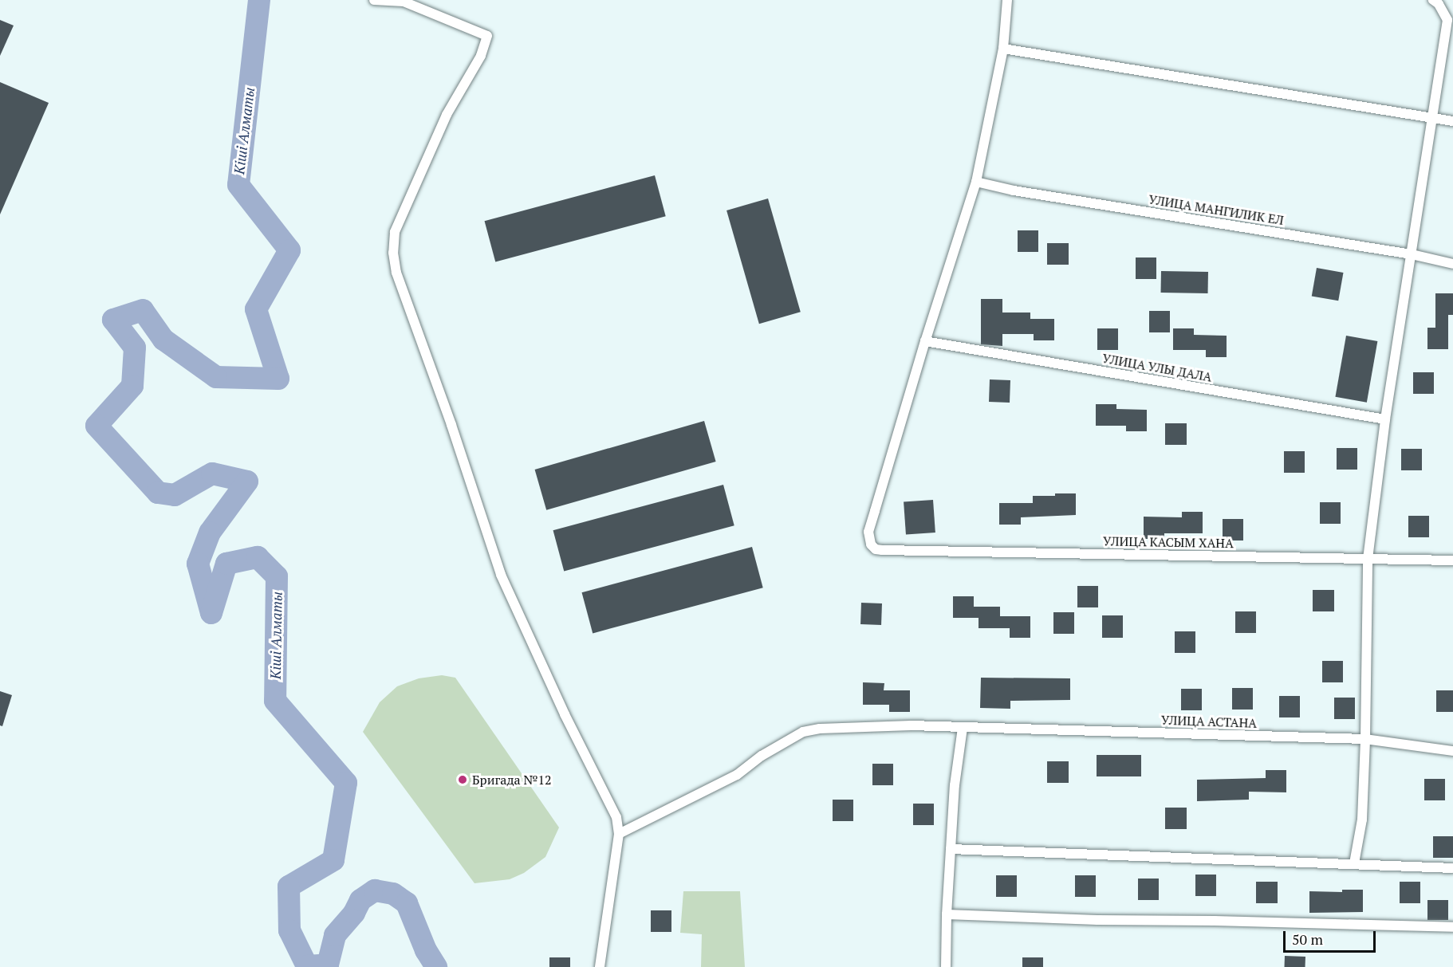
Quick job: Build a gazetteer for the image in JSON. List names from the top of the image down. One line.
{"streets":{"street":["УЛИЦА МАНГИЛИК ЕЛ","УЛИЦА УЛЫ ДАЛА","УЛИЦА КАСЫМ ХАНА","УЛИЦА АСТАНА"]},"crossings":[["УЛИЦА УЛЫ ДАЛА","УЛИЦА КАСЫМ ХАНА"]],"water":["Кіші Алматы"],"places":["Бригада №12"],"scale_bar":"50 m"}
